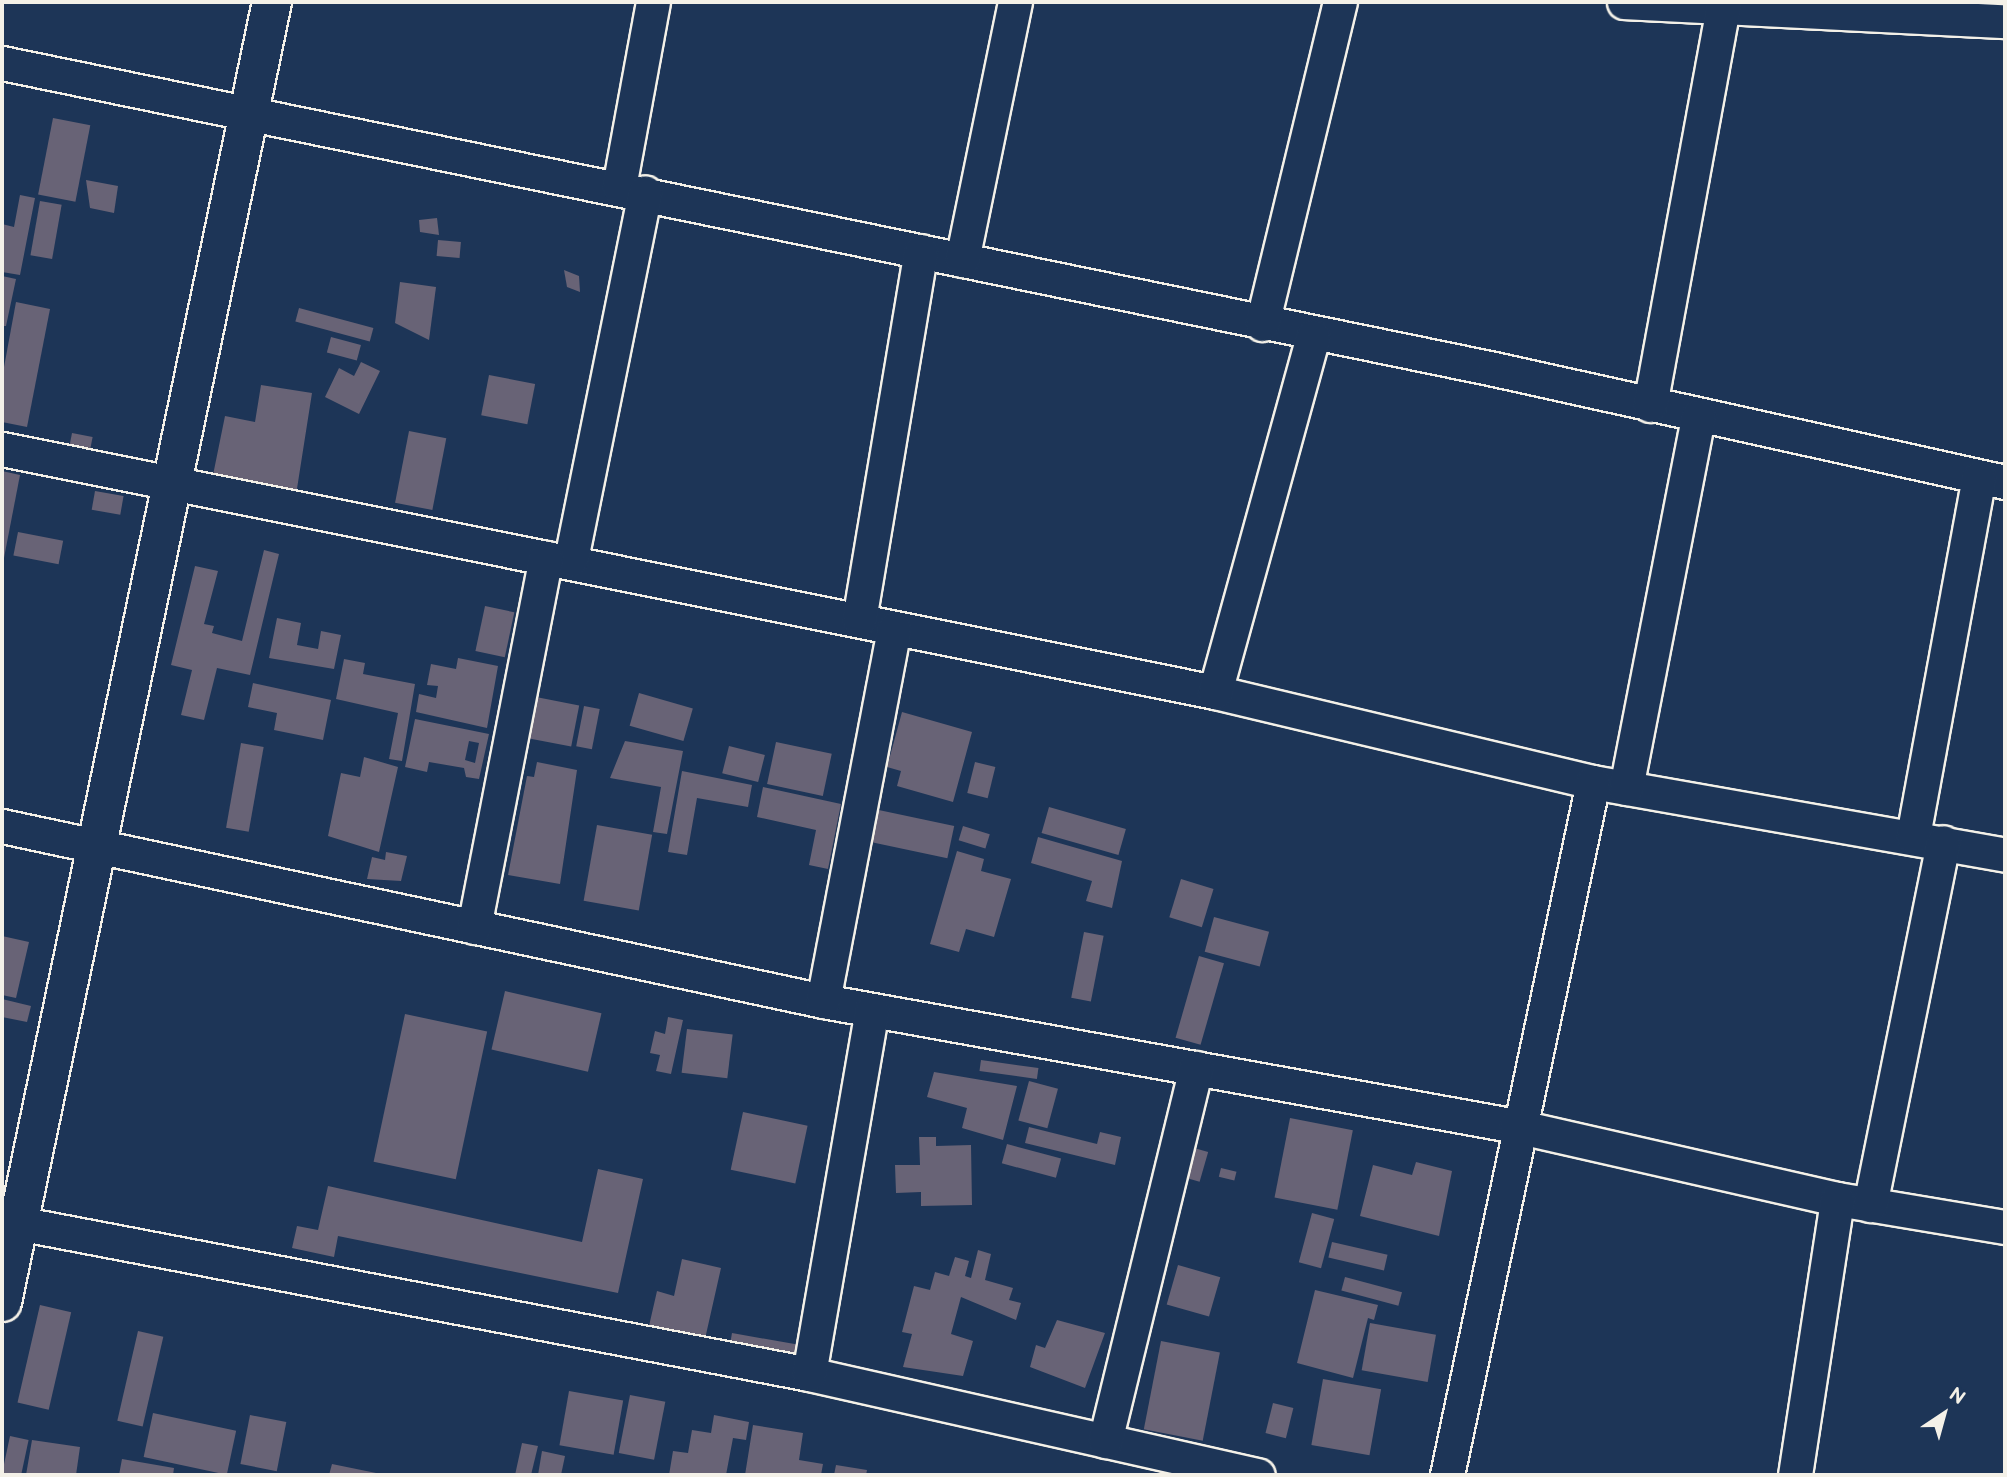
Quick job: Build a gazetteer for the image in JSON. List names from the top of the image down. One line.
{"north":"top right"}
